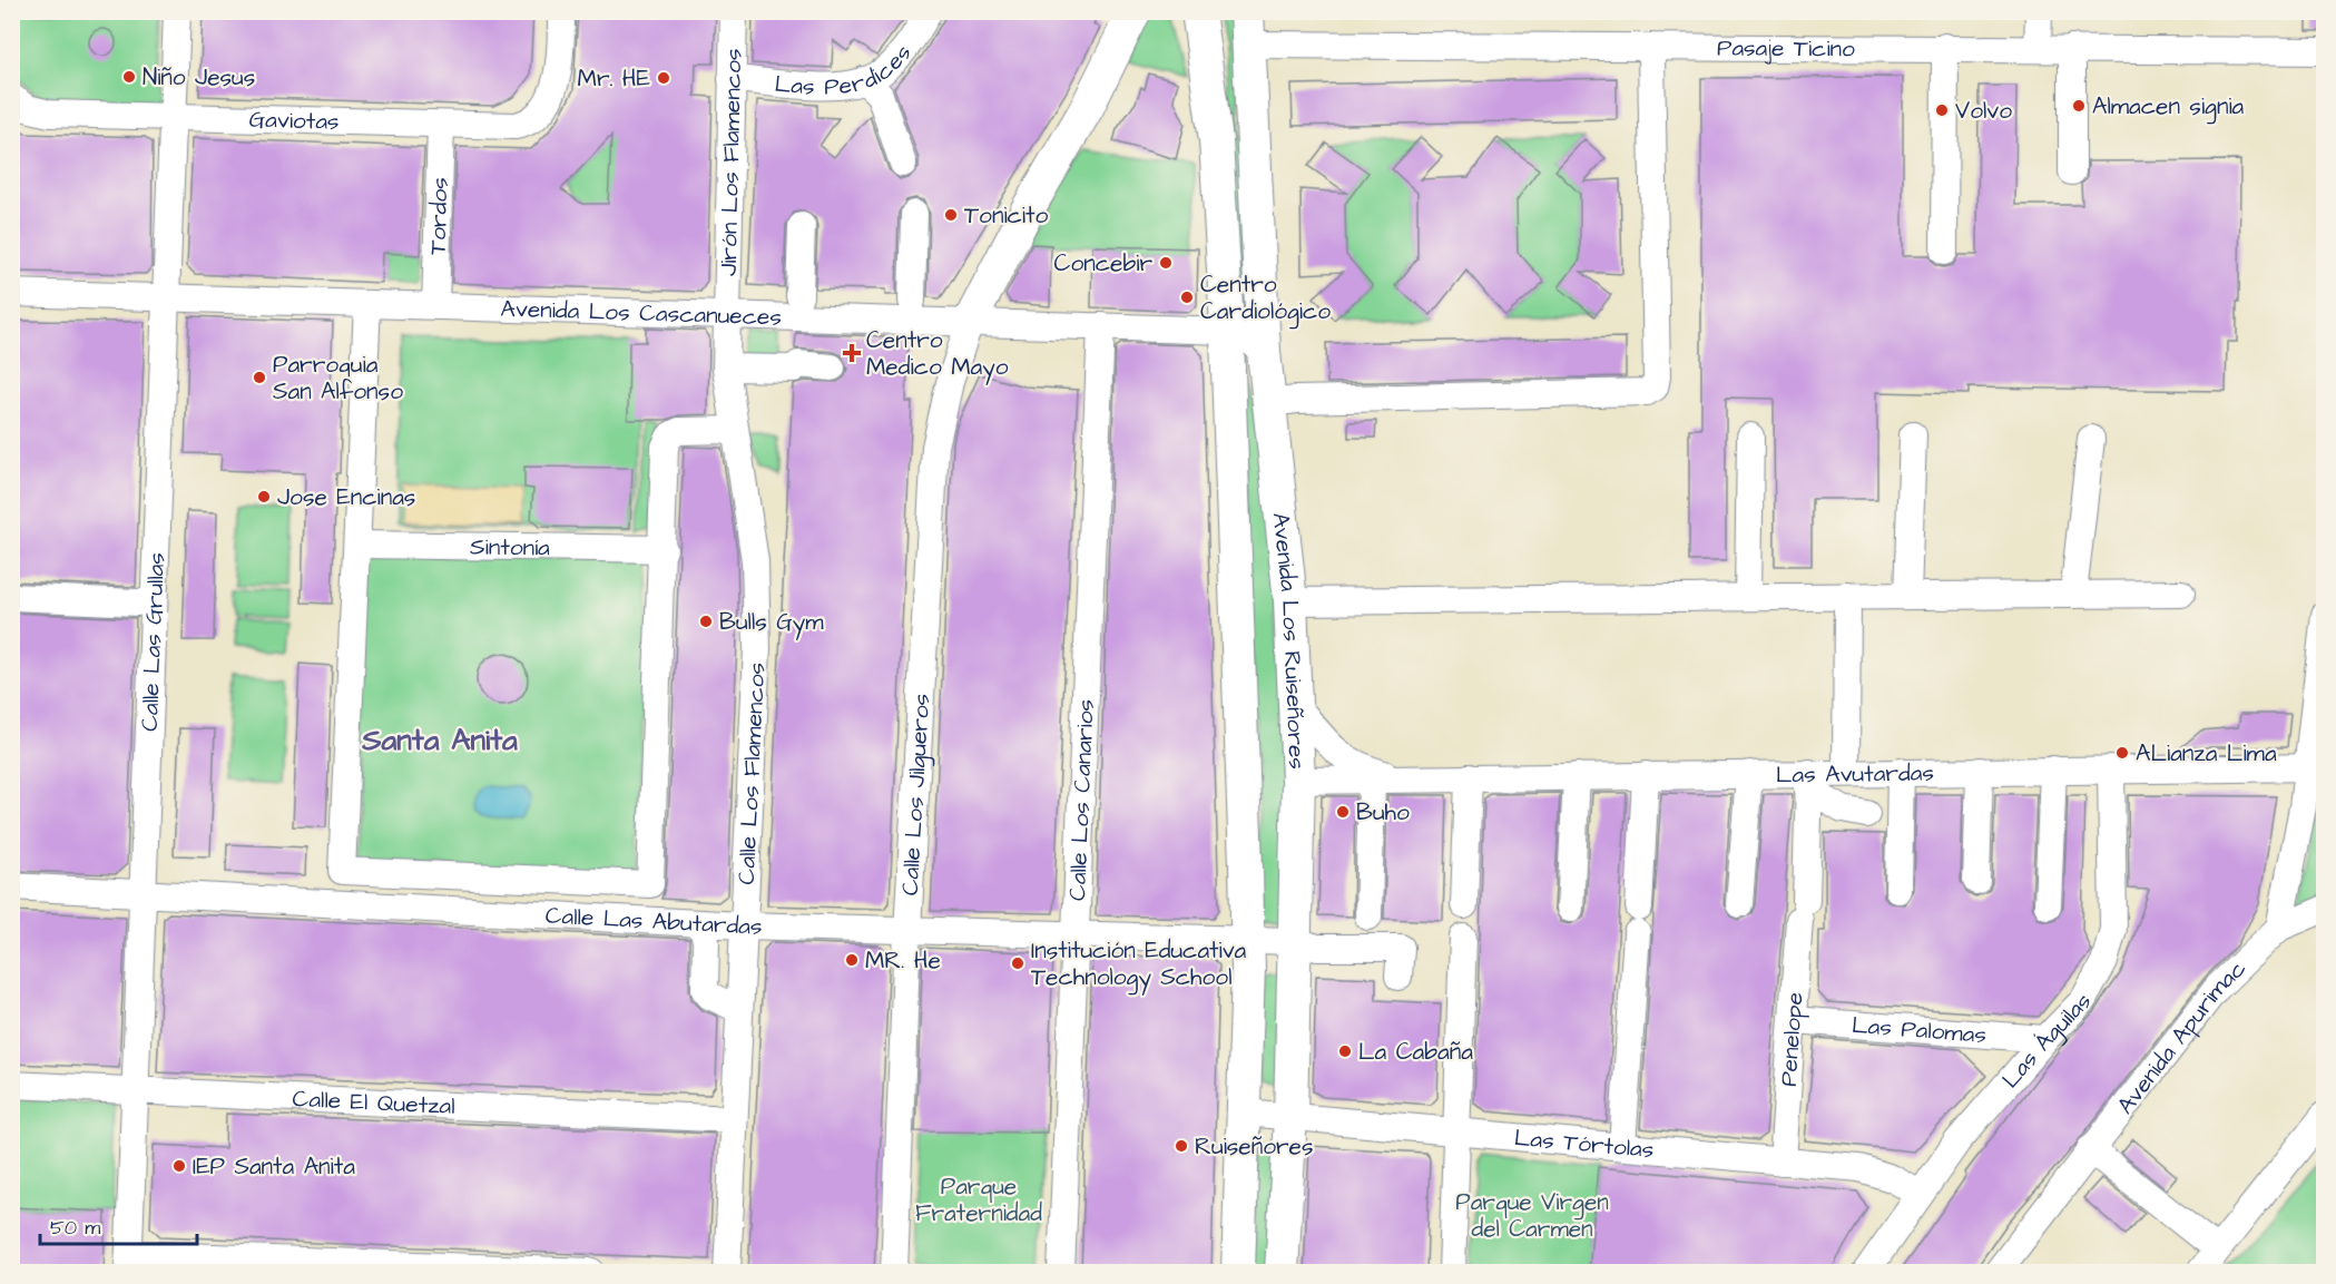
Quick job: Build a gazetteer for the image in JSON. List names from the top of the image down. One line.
{"streets":{"main road":["Avenida Los Ruiseñores"],"street":["Pasaje Ticino","Las Perdices","Gaviotas","Jirón Los Flamencos","Tordos","Avenida Los Cascanueces","Sintonía","Calle Las Grullas","Calle Los Flamencos","Las Avutardas","Calle Los Jilgueros","Calle Los Canarios","Calle Las Abutardas","Las Palomas","Avenida Apurimac","Penelope","Las Águilas","Calle El Quetzal","Las Tórtolas"]},"crossings":[["Pasaje Ticino","Avenida Los Ruiseñores"],["Las Perdices","Jirón Los Flamencos"],["Gaviotas","Tordos"],["Gaviotas","Calle Las Grullas"],["Jirón Los Flamencos","Avenida Los Cascanueces"],["Jirón Los Flamencos","Calle Los Flamencos"],["Tordos","Avenida Los Cascanueces"],["Avenida Los Cascanueces","Avenida Los Ruiseñores"],["Avenida Los Cascanueces","Calle Las Grullas"],["Avenida Los Cascanueces","Calle Los Flamencos"],["Avenida Los Cascanueces","Calle Los Jilgueros"],["Avenida Los Cascanueces","Calle Los Canarios"],["Avenida Los Ruiseñores","Las Avutardas"],["Avenida Los Ruiseñores","Calle Las Abutardas"],["Avenida Los Ruiseñores","Las Tórtolas"],["Calle Las Grullas","Calle Las Abutardas"],["Calle Las Grullas","Calle El Quetzal"],["Calle Los Flamencos","Calle Las Abutardas"],["Calle Los Flamencos","Calle El Quetzal"],["Las Avutardas","Penelope"],["Las Avutardas","Las Águilas"],["Calle Los Jilgueros","Calle Las Abutardas"],["Calle Los Canarios","Calle Las Abutardas"],["Las Palomas","Penelope"],["Las Palomas","Las Águilas"],["Penelope","Las Tórtolas"],["Las Águilas","Las Tórtolas"]],"districts":["Santa Anita"],"parks":["Parque Fraternidad","Parque Virgen del Carmen"],"places":{"other":["Niño Jesus","Mr. HE","Almacen signia","Volvo","Tonicito","Concebir","Centro Cardiológico","Parroquia San Alfonso","Jose Encinas","Bulls Gym","ALianza Lima","Buho","MR. He","Institución Educativa Technology School","La Cabaña","Ruiseñores","IEP Santa Anita"],"health":["Centro Medico Mayo"]},"scale_bar":"50 m"}
